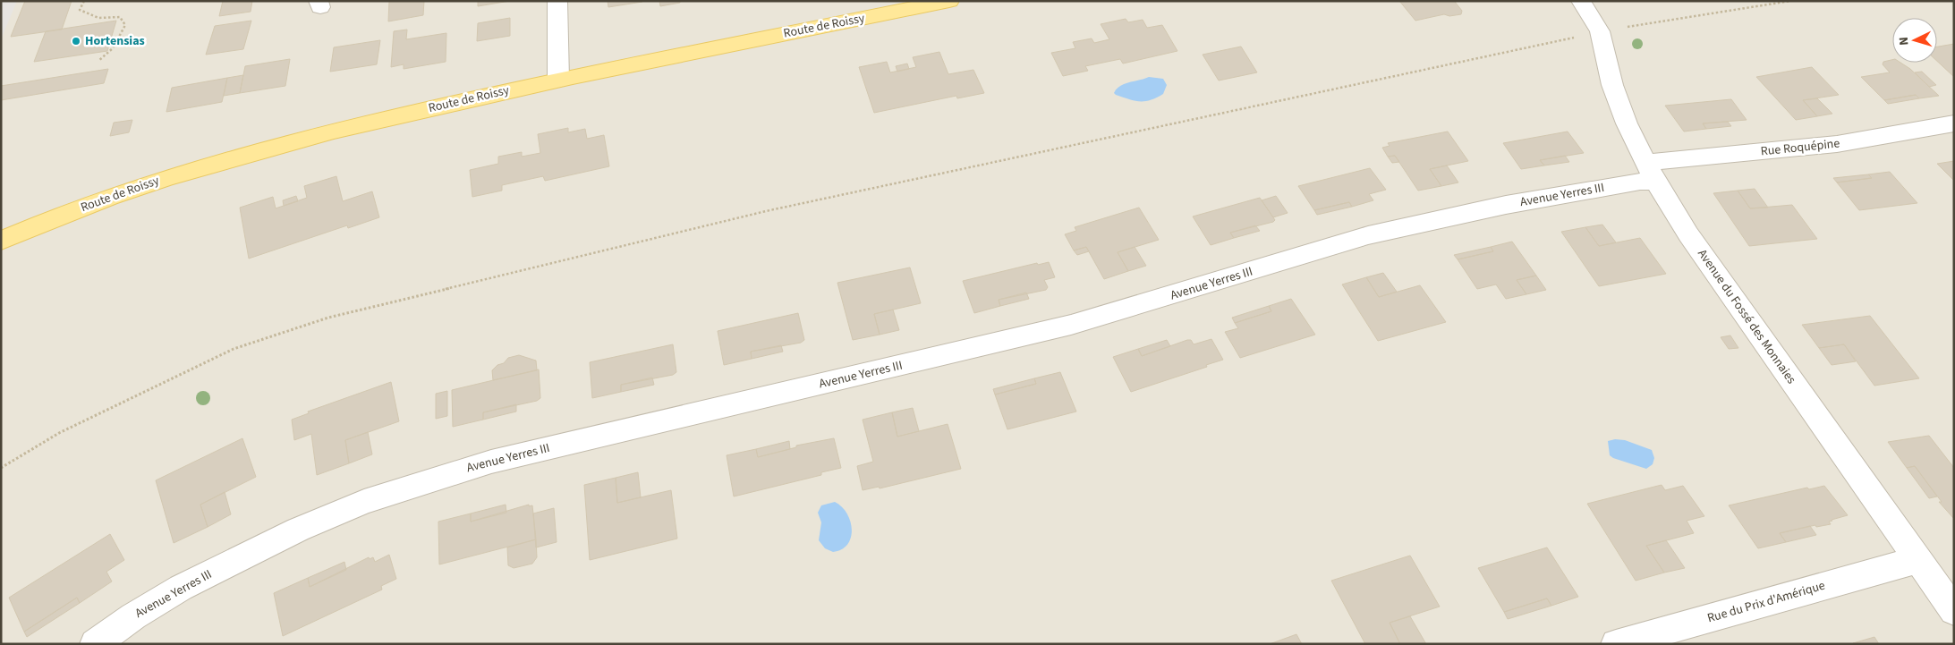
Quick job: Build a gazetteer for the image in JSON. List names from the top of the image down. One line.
{"streets":{"main road":["Route de Roissy"],"street":["Rue Roquépine","Avenue Yerres III","Avenue du Fossé des Monnaies","Rue du Prix d'Amérique"]},"crossings":[["Rue Roquépine","Avenue Yerres III"],["Rue Roquépine","Avenue du Fossé des Monnaies"],["Avenue Yerres III","Avenue du Fossé des Monnaies"],["Avenue du Fossé des Monnaies","Rue du Prix d'Amérique"]],"places":["Hortensias"],"north":"left"}
